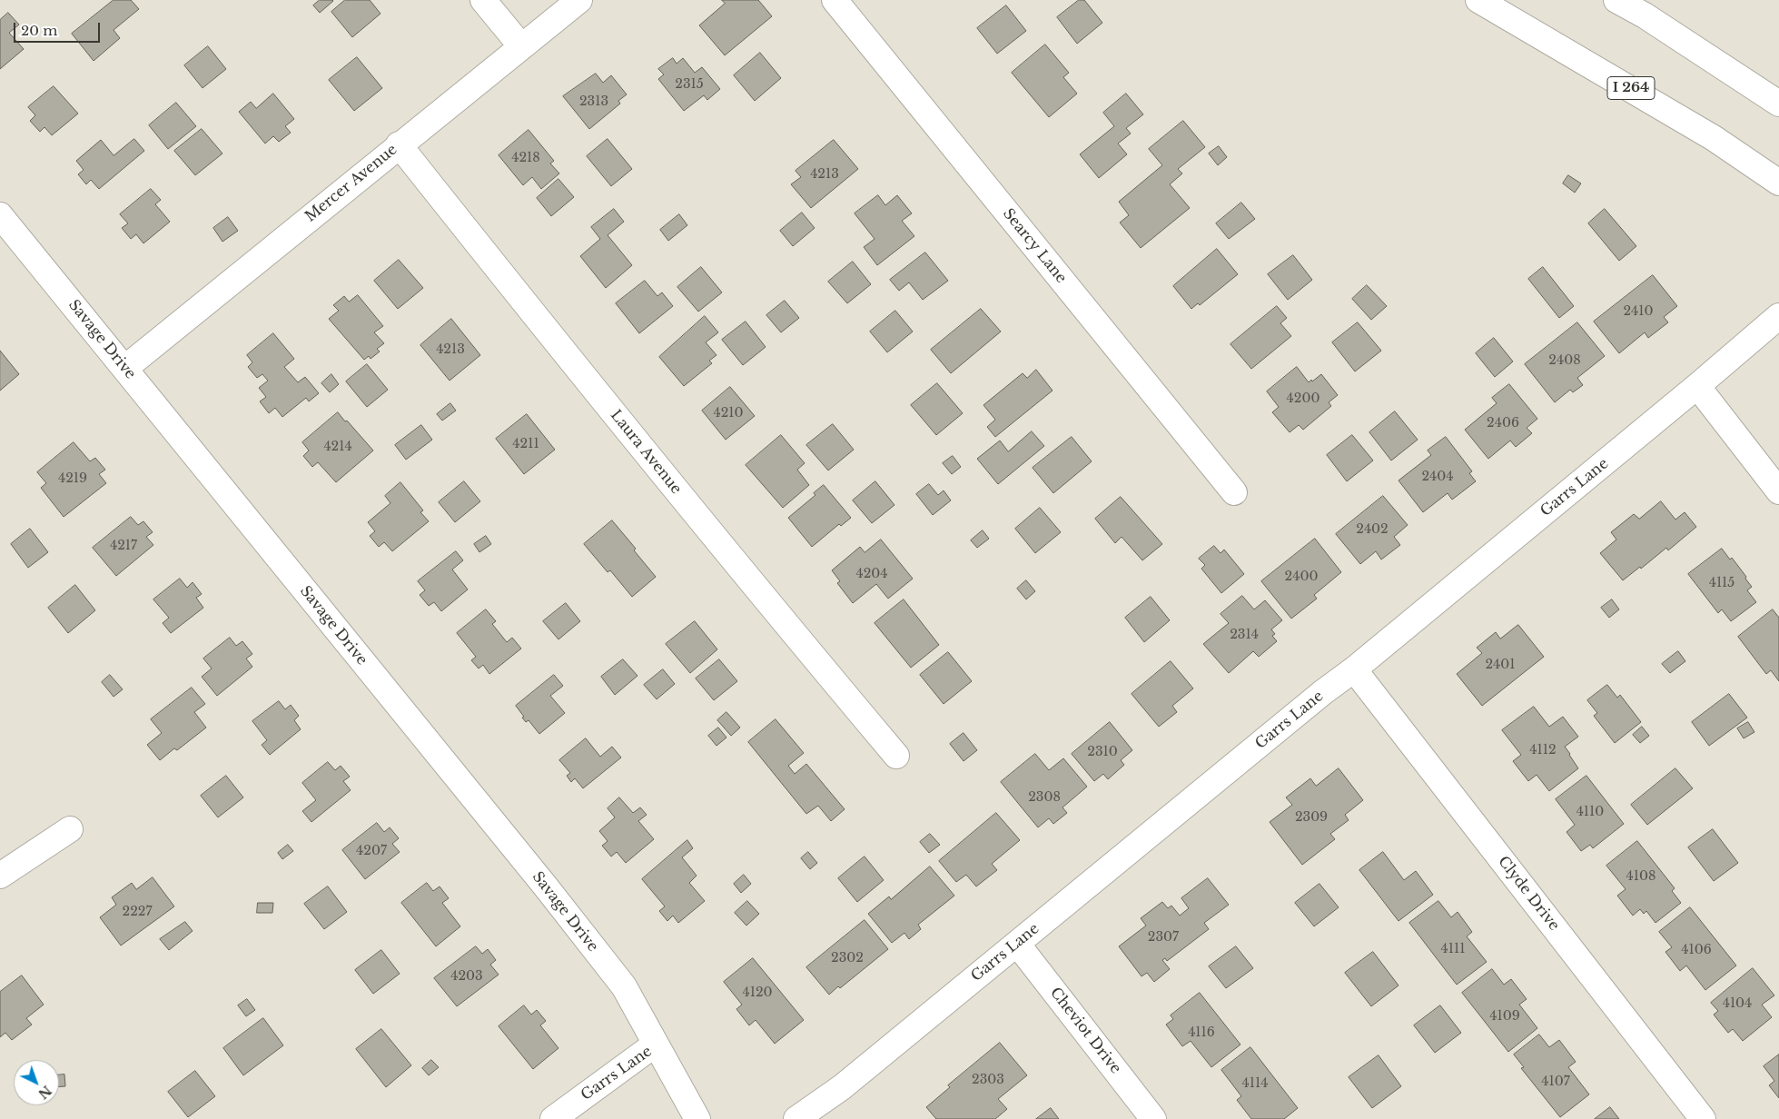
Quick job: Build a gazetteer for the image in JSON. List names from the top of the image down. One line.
{"streets":{"main road":["I 264","Mercer Avenue","Searcy Lane","Savage Drive","Laura Avenue","Garrs Lane","Clyde Drive","Cheviot Drive"]},"crossings":[["Mercer Avenue","Savage Drive"],["Mercer Avenue","Laura Avenue"],["Savage Drive","Garrs Lane"],["Garrs Lane","Clyde Drive"],["Garrs Lane","Cheviot Drive"]],"house_numbers":["2315","2313","4218","4213","2410","4213","2408","4200","4210","2406","4211","4214","2404","4219","2402","4217","4204","2400","4115","2314","2401","4112","2310","2308","4110","2309","4207","4108","2227","2307","4111","4106","2302","4203","4120","4104","4109","4116","2303","4107","4114"],"scale_bar":"20 m","north":"bottom right"}
